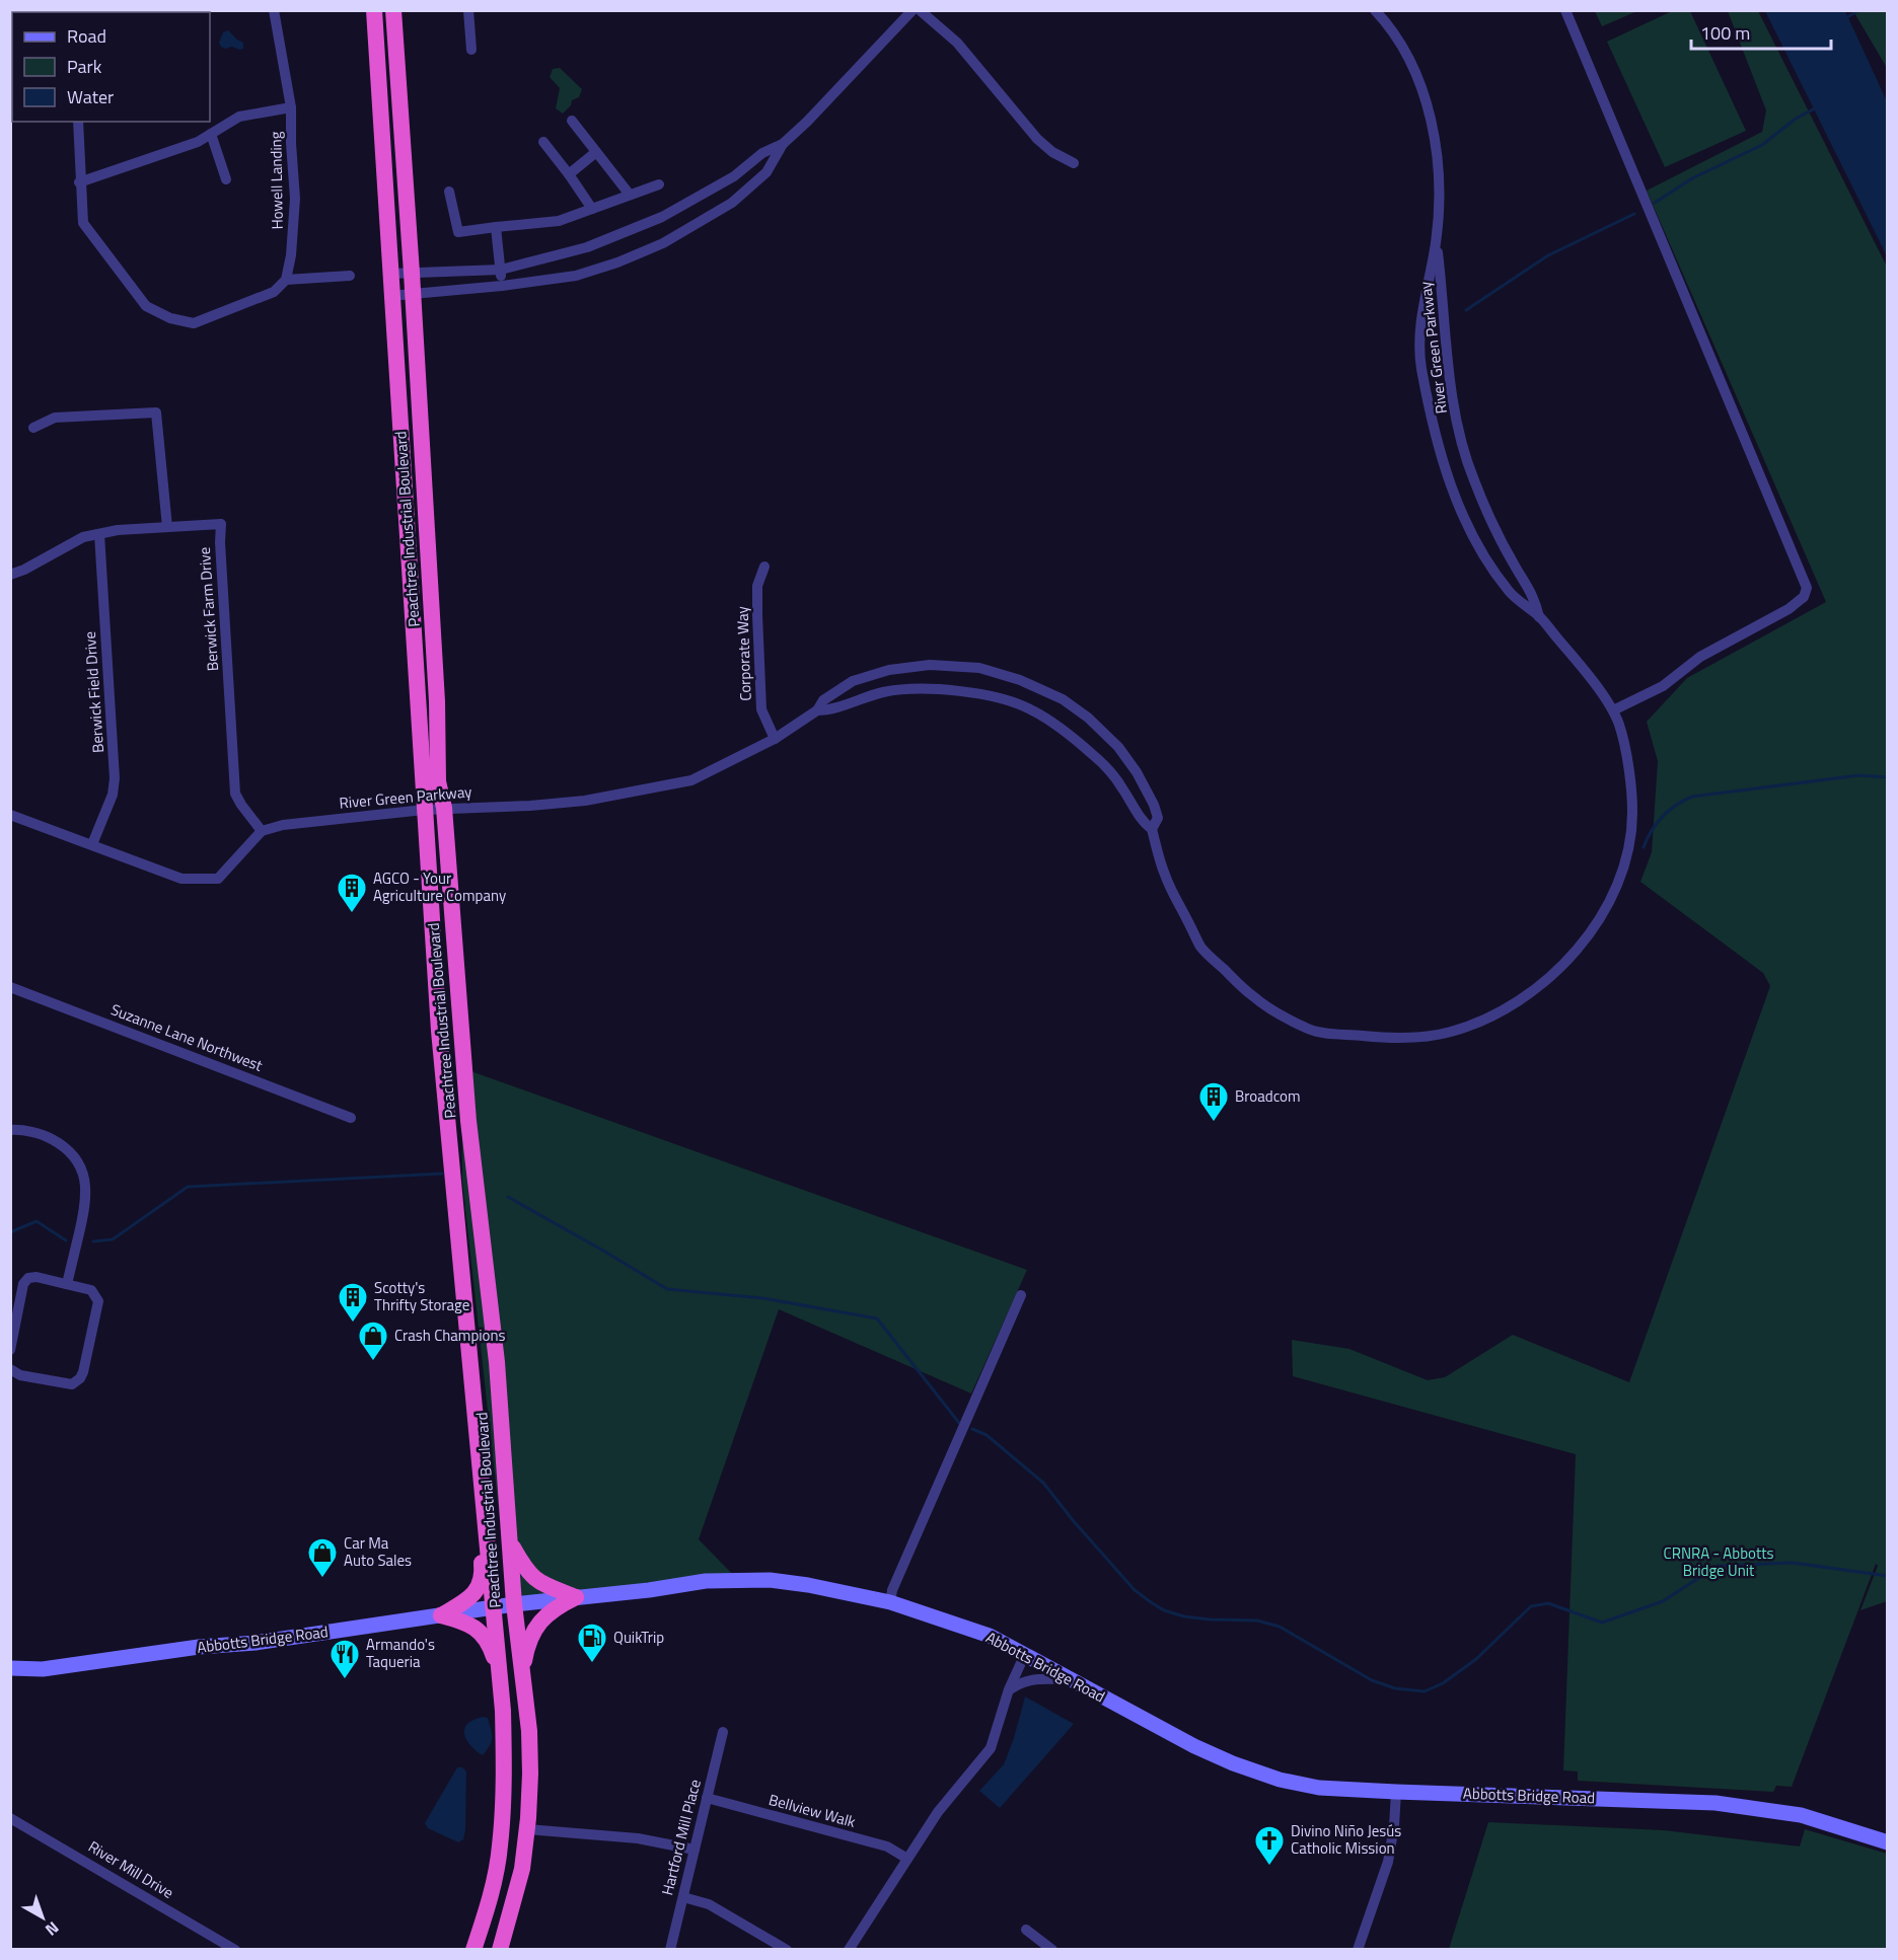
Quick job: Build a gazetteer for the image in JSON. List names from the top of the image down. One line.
{"streets":{"highway":["Peachtree Industrial Boulevard"],"main road":["Abbotts Bridge Road"],"street":["Howell Landing","River Green Parkway","Berwick Farm Drive","Corporate Way","Berwick Field Drive","Suzanne Lane Northwest","Bellview Walk","Hartford Mill Place","River Mill Drive"]},"crossings":[["River Green Parkway","Peachtree Industrial Boulevard"],["River Green Parkway","Berwick Farm Drive"],["River Green Parkway","Corporate Way"],["Peachtree Industrial Boulevard","Abbotts Bridge Road"],["Berwick Farm Drive","Berwick Field Drive"],["Bellview Walk","Hartford Mill Place"]],"parks":["CRNRA - Abbotts Bridge Unit"],"places":{"building":["AGCO - Your Agriculture Company","Broadcom","Scotty's Thrifty Storage"],"shop":["Crash Champions","Car Ma Auto Sales"],"fuel station":["QuikTrip"],"restaurant":["Armando's Taqueria"],"church":["Divino Niño Jesús Catholic Mission"]},"legend":["Road","Park","Water"],"scale_bar":"100 m","north":"bottom right"}
